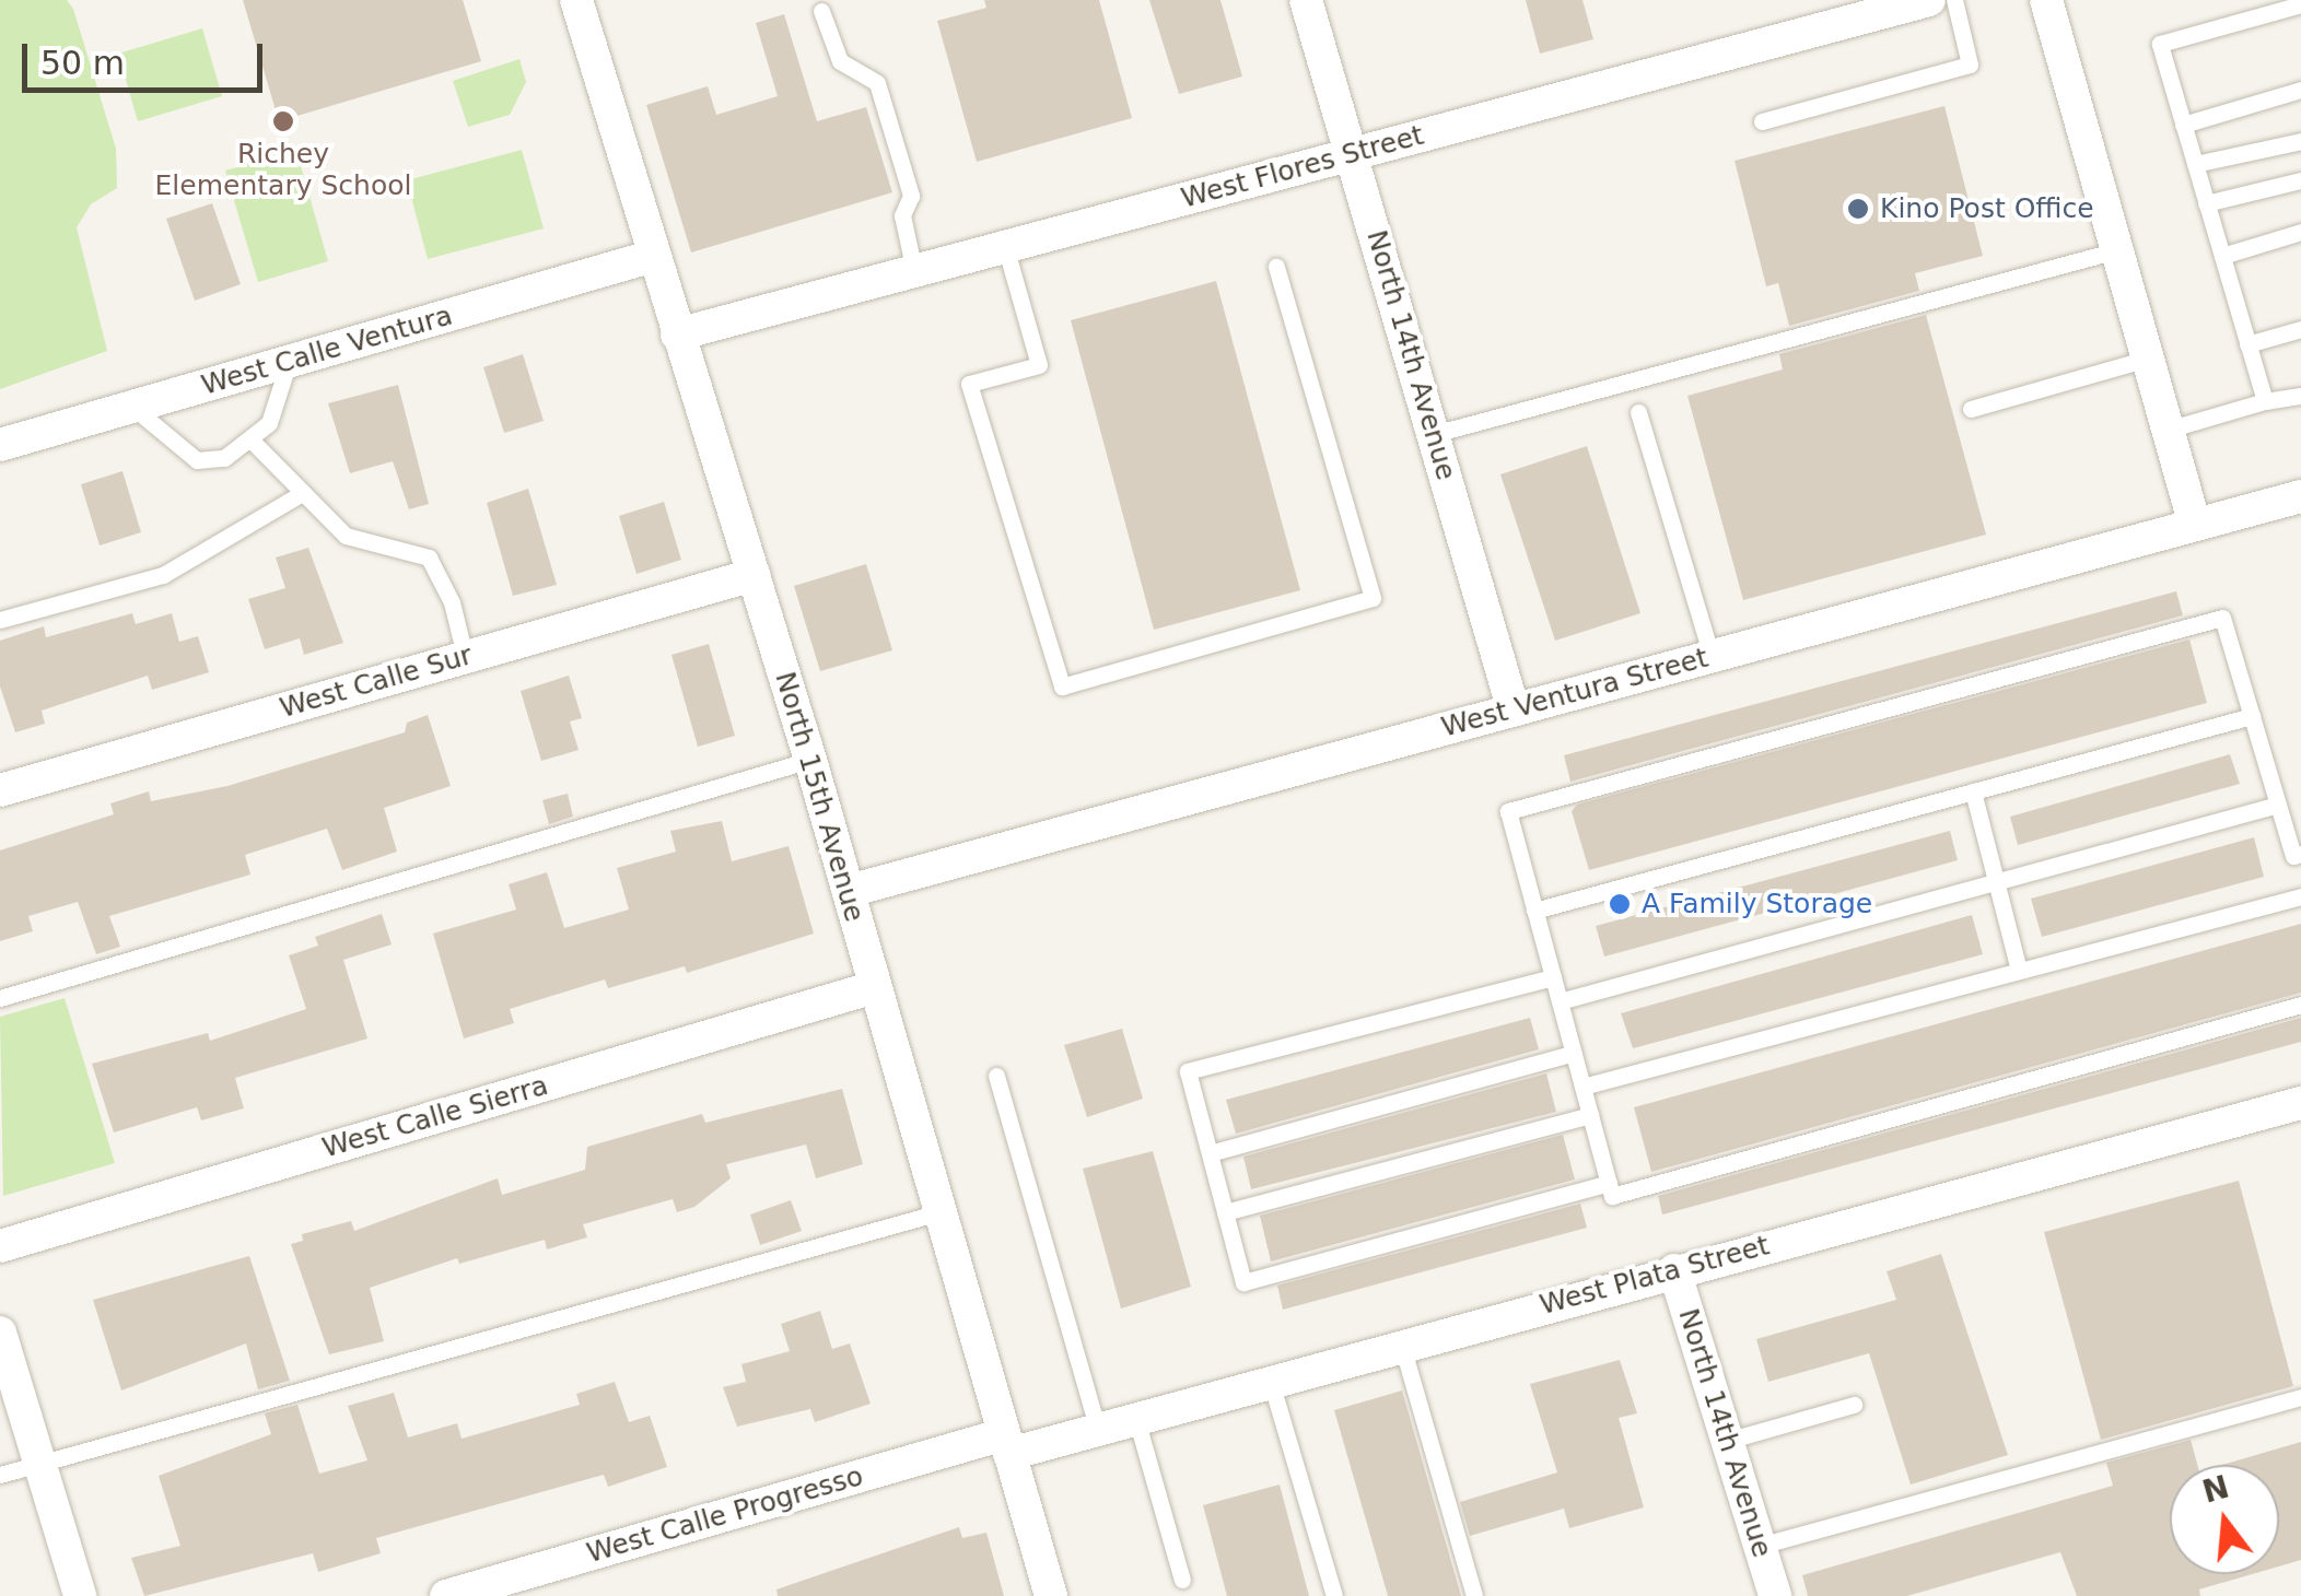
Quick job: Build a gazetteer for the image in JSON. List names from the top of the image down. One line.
{"streets":{"street":["West Flores Street","West Calle Ventura","North 14th Avenue","West Calle Sur","West Ventura Street","North 15th Avenue","West Calle Sierra","West Plata Street","West Calle Progresso"]},"crossings":[["West Flores Street","North 14th Avenue"],["West Flores Street","North 15th Avenue"],["West Calle Ventura","North 15th Avenue"],["North 14th Avenue","West Ventura Street"],["North 14th Avenue","West Plata Street"],["West Calle Sur","North 15th Avenue"],["West Ventura Street","North 15th Avenue"],["North 15th Avenue","West Calle Sierra"],["North 15th Avenue","West Plata Street"],["North 15th Avenue","West Calle Progresso"],["West Plata Street","West Calle Progresso"]],"places":["Richey Elementary School","Kino Post Office","A Family Storage"],"scale_bar":"50 m","north":"top"}
